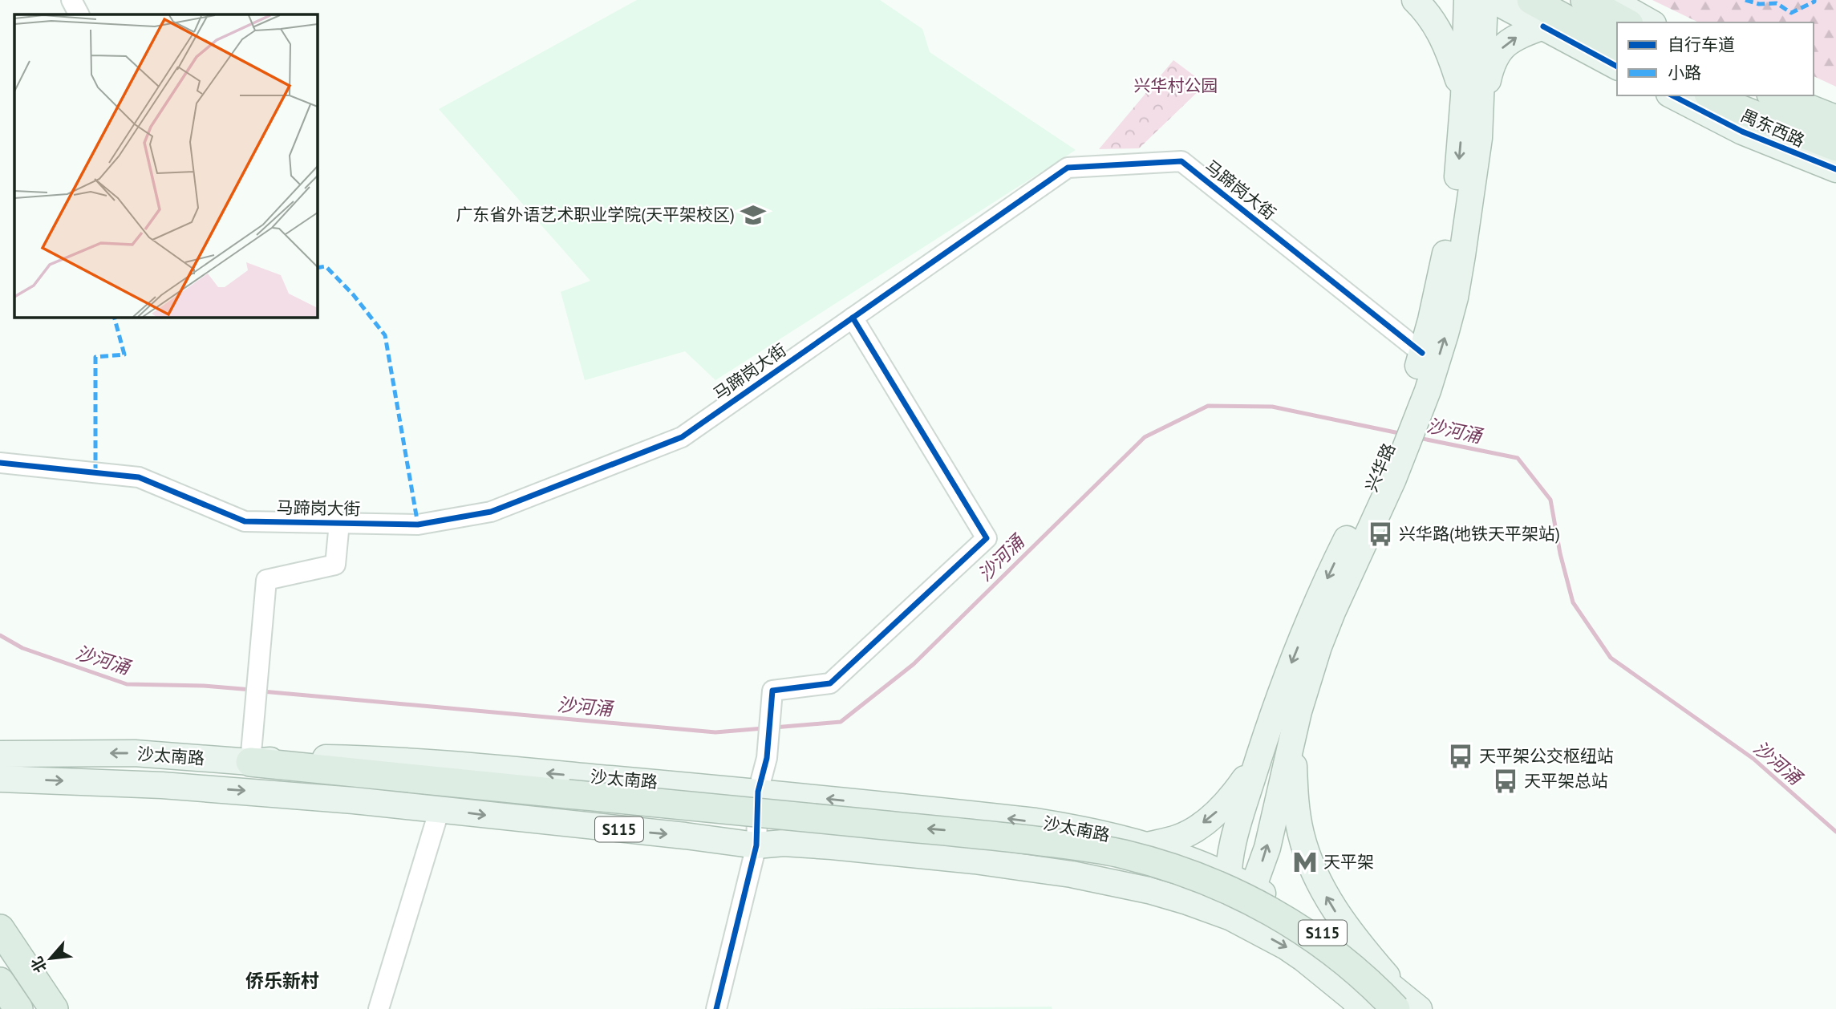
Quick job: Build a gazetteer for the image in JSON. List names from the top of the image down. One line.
{"streets":{"main road":["禺东西路","兴华路","沙太南路","S115"],"street":["马蹄岗大街"]},"crossings":[["马蹄岗大街","兴华路"],["兴华路","沙太南路"],["兴华路","S115"],["沙太南路","S115"]],"districts":["侨乐新村"],"water":["沙河涌"],"parks":["兴华村公园"],"places":{"school or university":["广东省外语艺术职业学院(天平架校区)"],"bus stop":["兴华路(地铁天平架站)","天平架公交枢纽站","天平架总站"],"metro station":["天平架"]},"legend":["自行车道","小路"],"north":"bottom left"}
